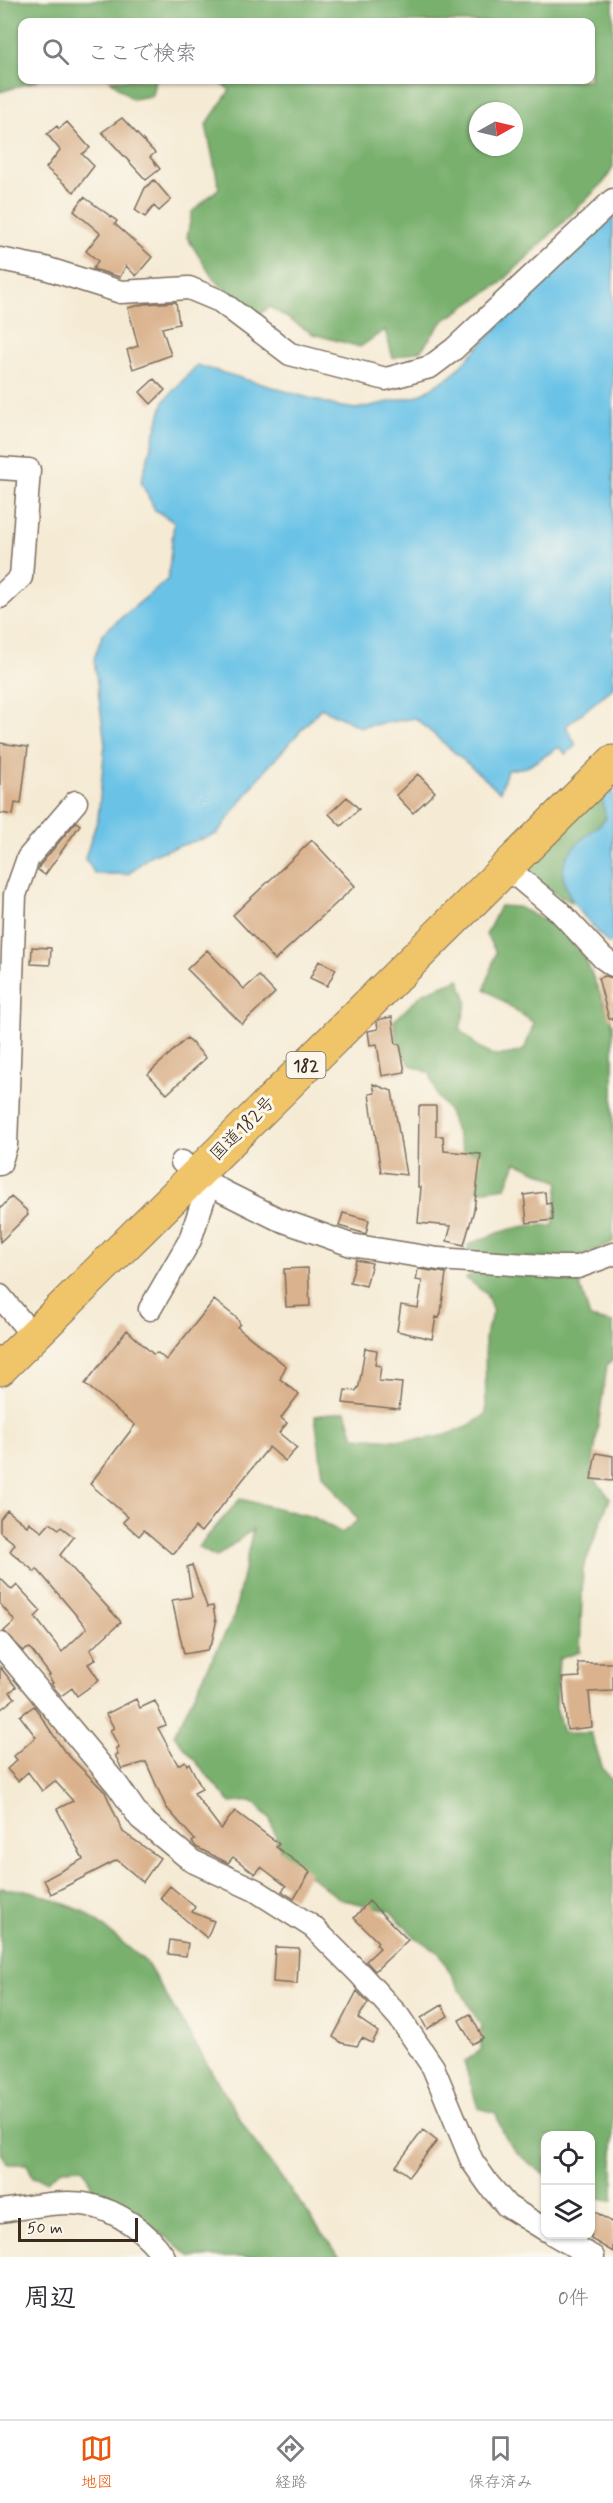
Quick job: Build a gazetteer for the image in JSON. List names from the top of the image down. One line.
{"streets":{"highway":["182","国道182号"]},"scale_bar":"50 m","north":"right","page":{"search":"ここで検索","scale":"50 m","heading":["周辺","0件"],"nav":["地図","経路","保存済み"]}}
